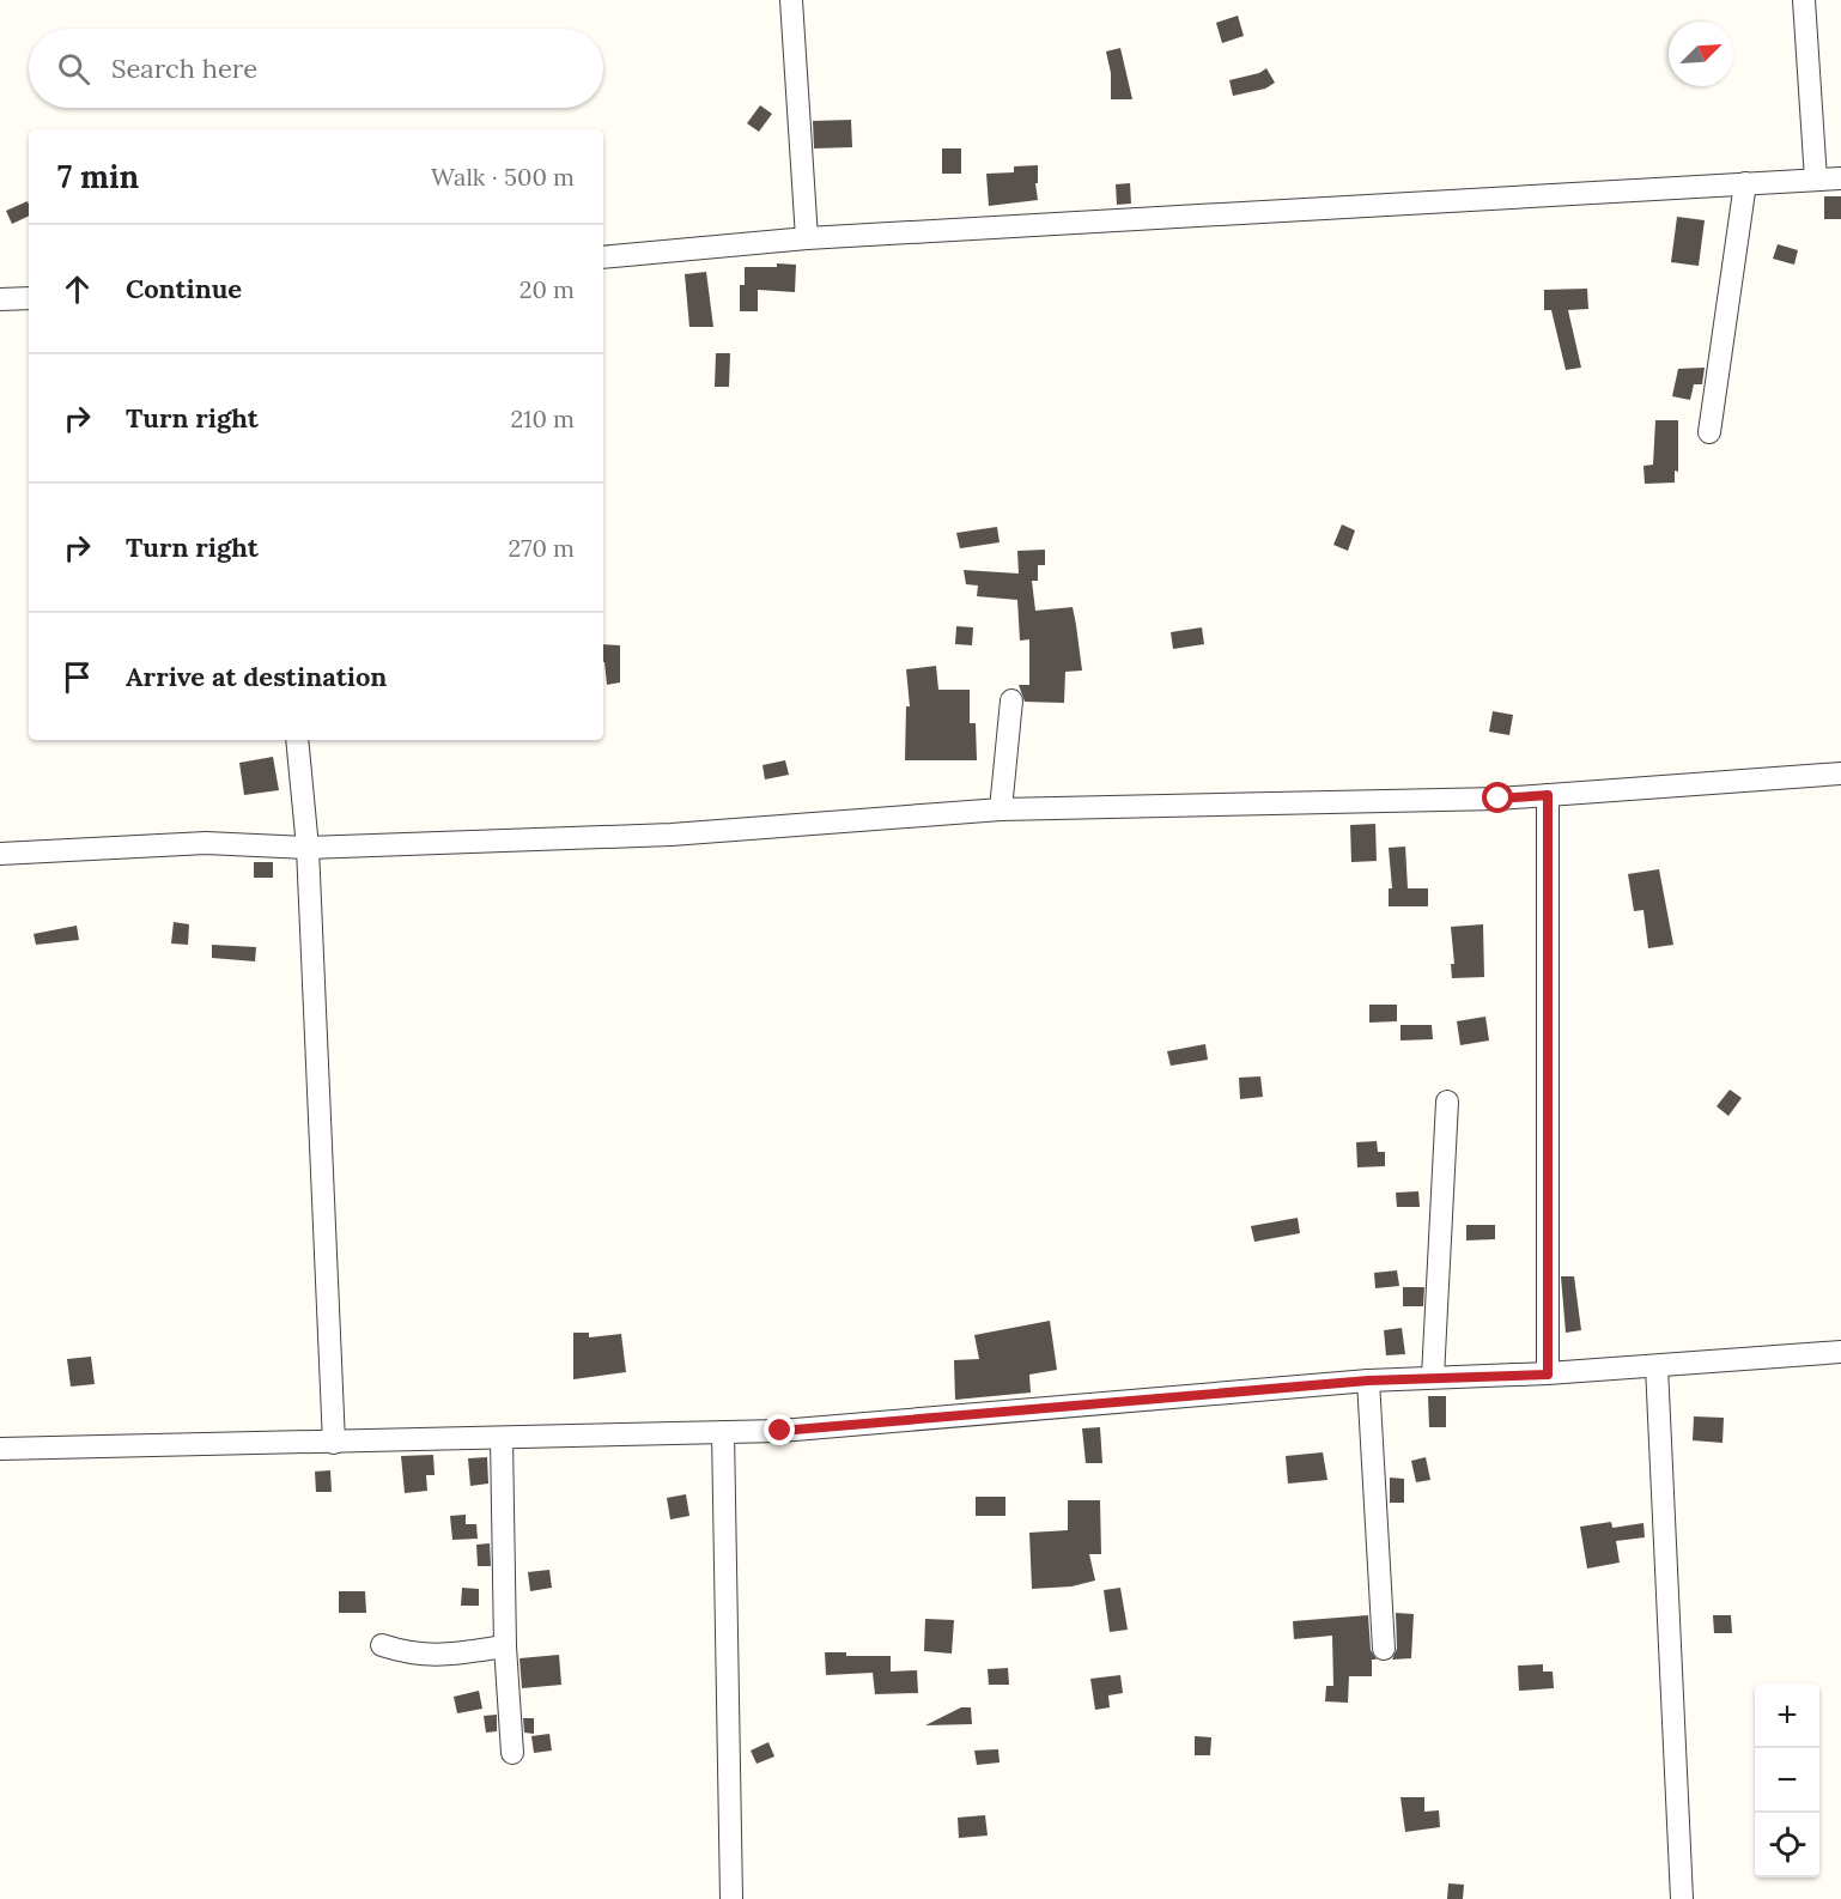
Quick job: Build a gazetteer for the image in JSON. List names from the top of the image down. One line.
{"north":"top right","page":{"search":"Search here","heading":["7 min","Walk · 500 m"],"list":[["Continue","20 m"],["Turn right","210 m"],["Turn right","270 m"],"Arrive at destination"],"map_buttons":["+","−"]}}
